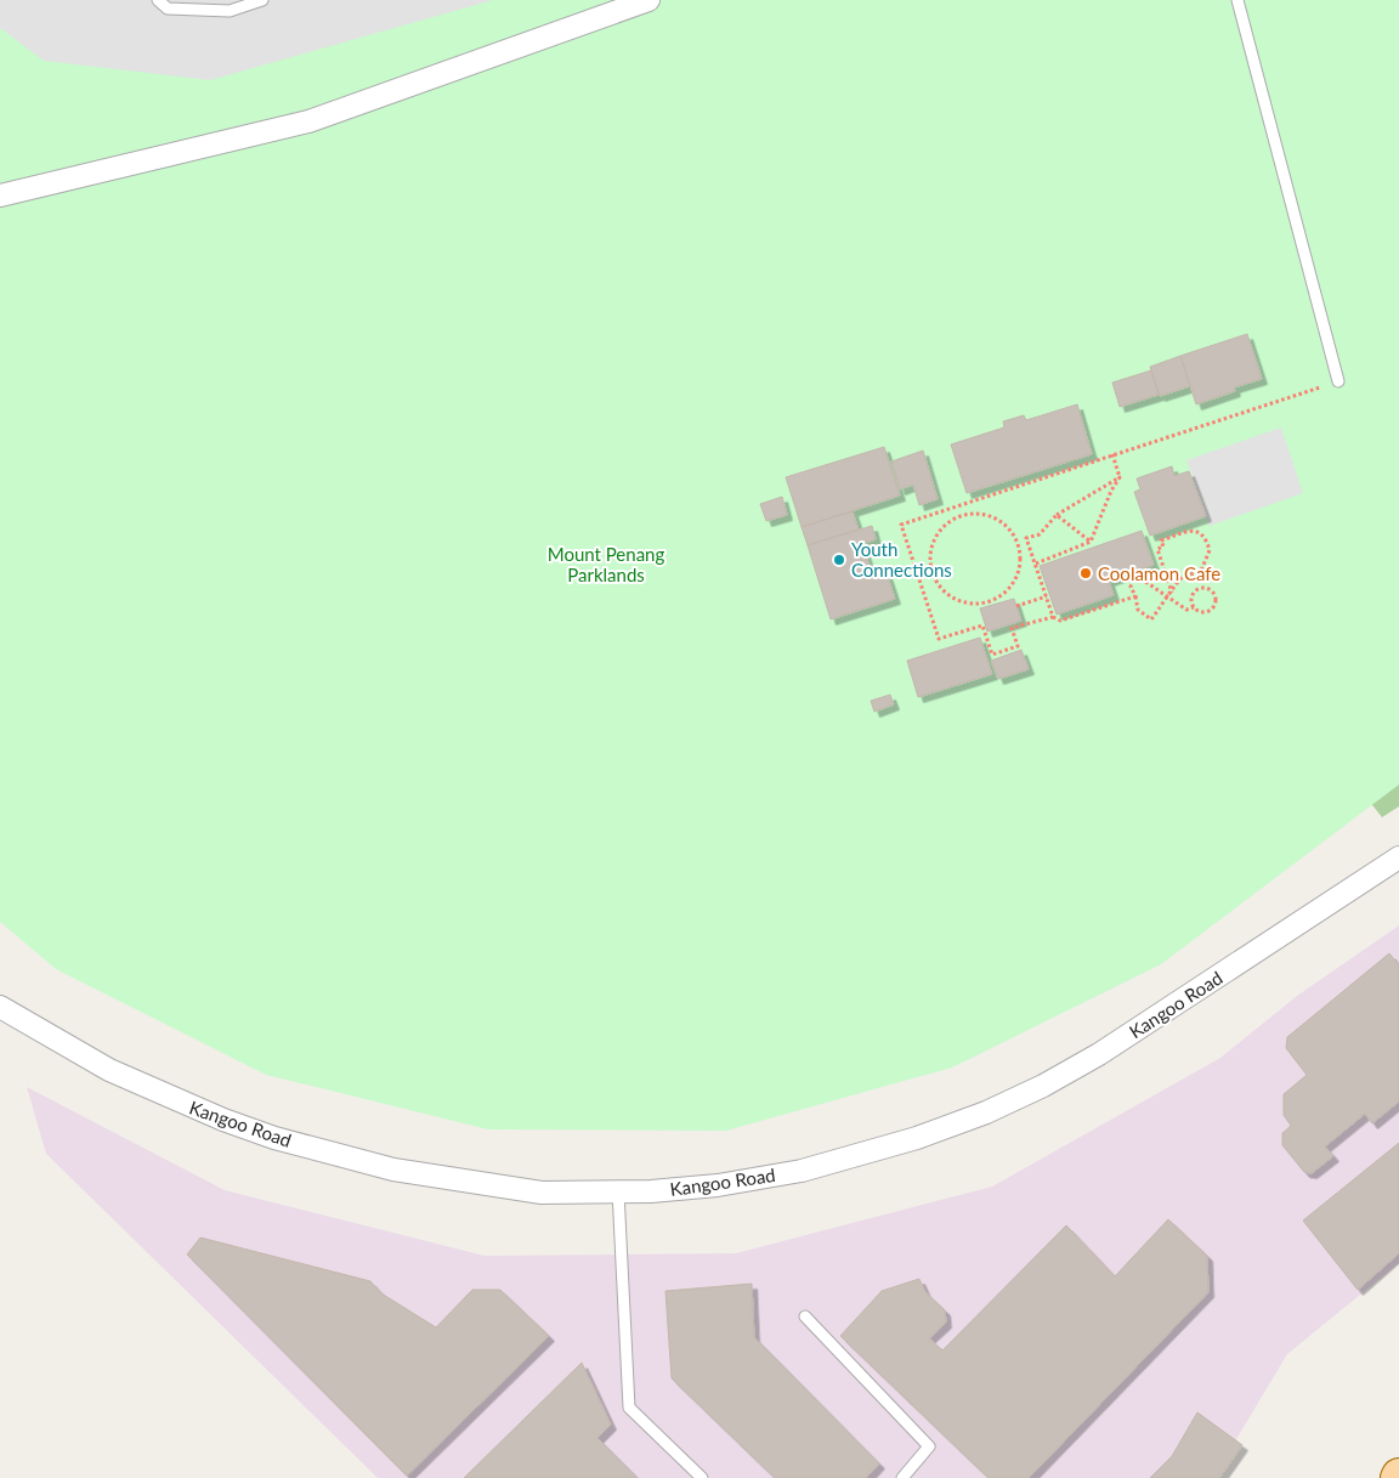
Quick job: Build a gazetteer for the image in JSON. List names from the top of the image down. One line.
{"streets":{"street":["Kangoo Road"]},"parks":["Mount Penang Parklands"],"places":["Youth Connections","Coolamon Cafe"]}
